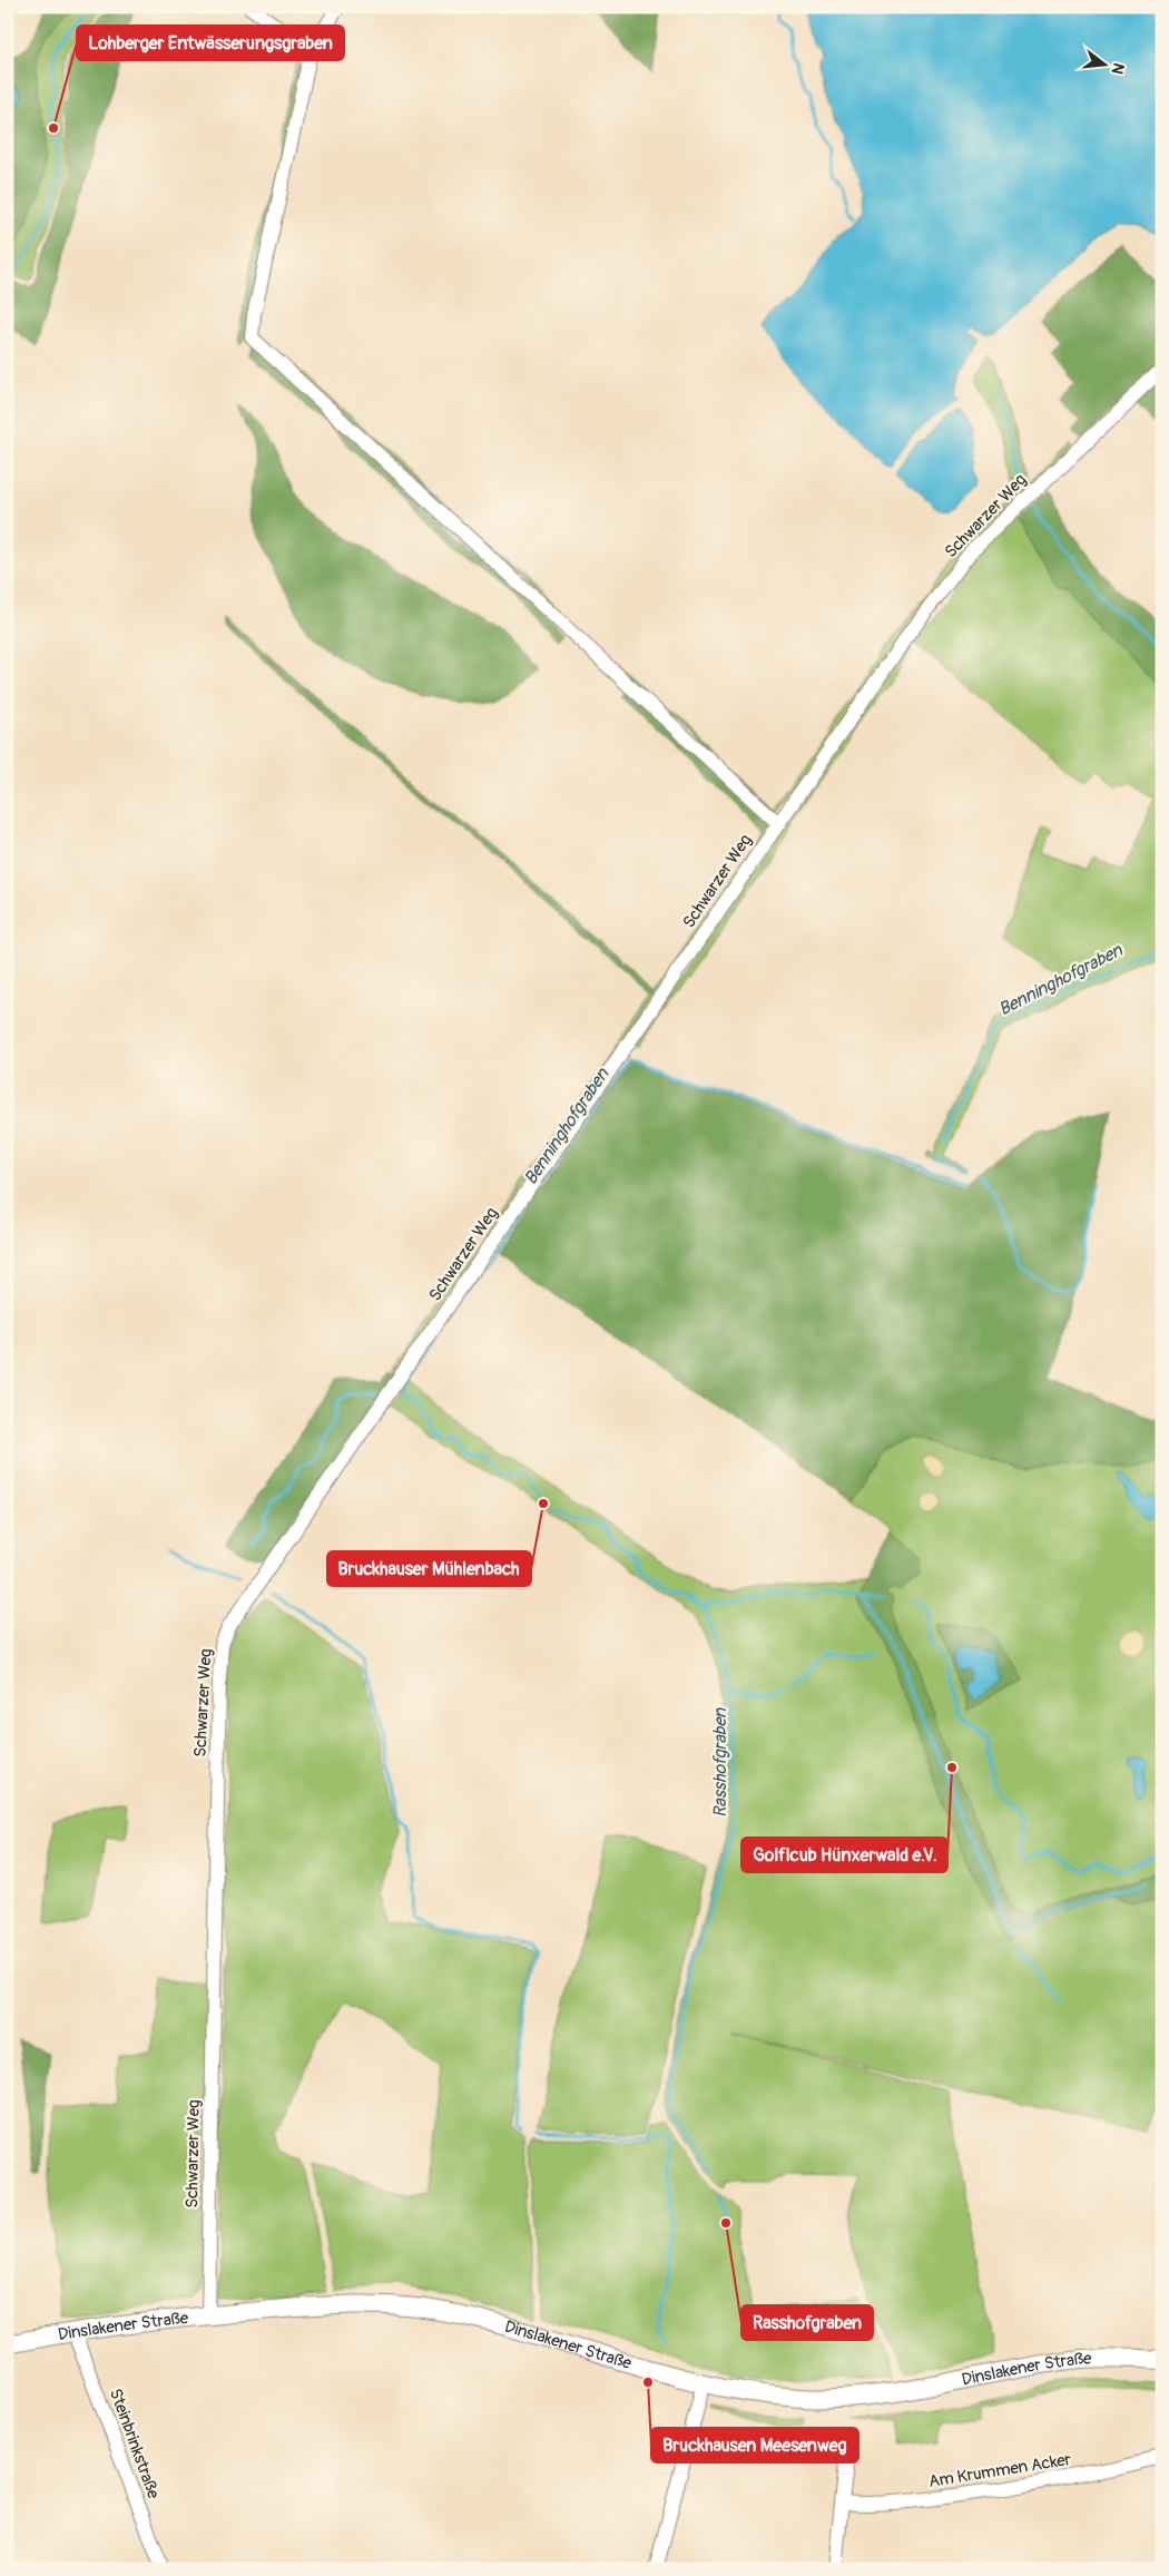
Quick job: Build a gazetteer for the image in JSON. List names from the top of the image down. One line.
{"streets":{"main road":["Dinslakener Straße"],"street":["Schwarzer Weg","Steinbrinkstraße","Am Krummen Acker"]},"crossings":[["Schwarzer Weg","Dinslakener Straße"],["Dinslakener Straße","Steinbrinkstraße"]],"water":["Benninghofgraben","Rasshofgraben"],"places":["Lohberger Entwässerungsgraben","Bruckhauser Mühlenbach","Golflcub Hünxerwald e.V.","Rasshofgraben","Bruckhausen Meesenweg"],"north":"right"}
